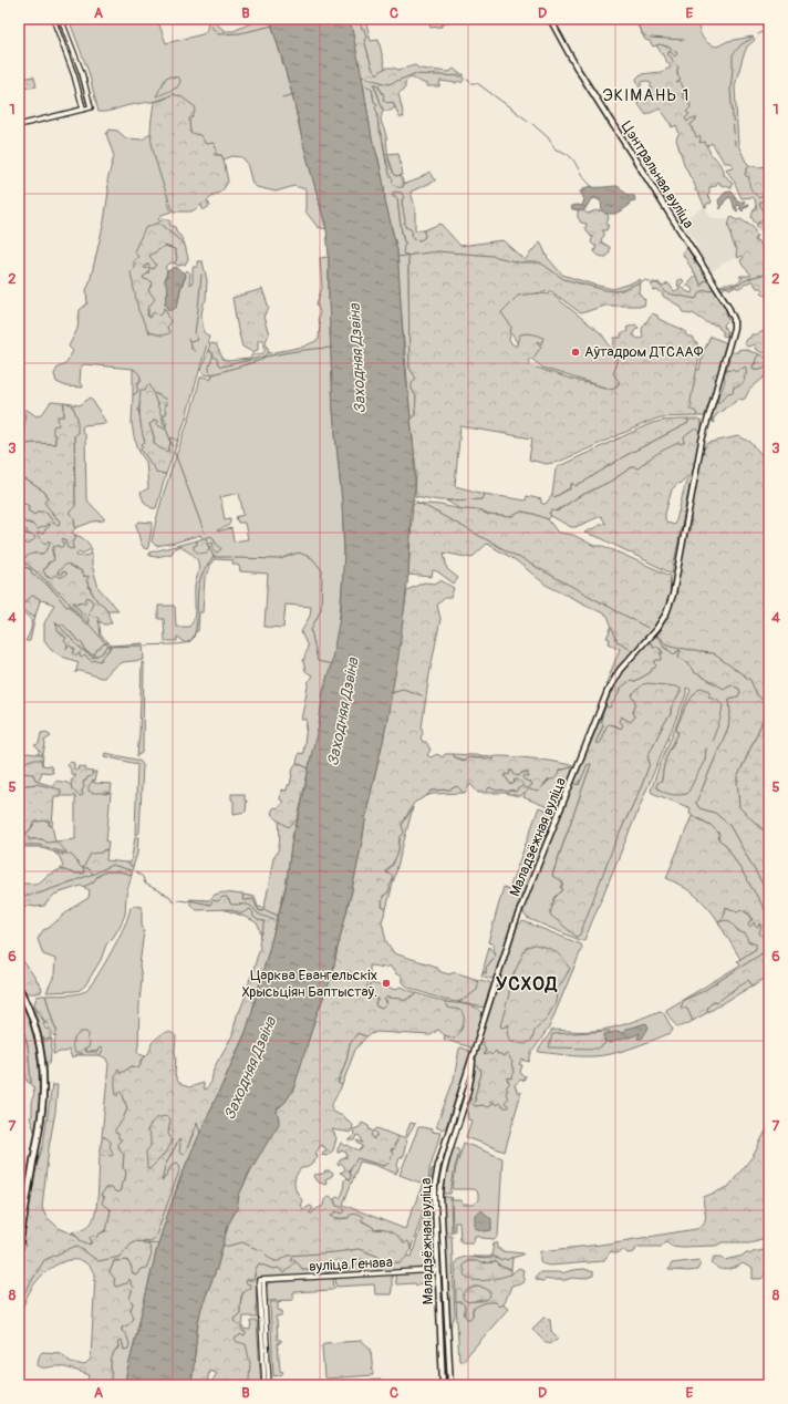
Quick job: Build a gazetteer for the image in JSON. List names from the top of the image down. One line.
{"streets":{"main road":["Цэнтральная вуліца","Маладзёжная вуліца","вуліца Генава"]},"crossings":[["Цэнтральная вуліца","Маладзёжная вуліца"],["Маладзёжная вуліца","вуліца Генава"]],"districts":["ЭКІМАНЬ 1","УСХОД"],"water":["Заходняя Дзвіна"],"places":["Аўтадром ДТСААФ","Царква Евангельскіх Хрысьціян Баптыстаў."],"grid":{"columns":["A","B","C","D","E"],"rows":["1","2","3","4","5","6","7","8"]}}
